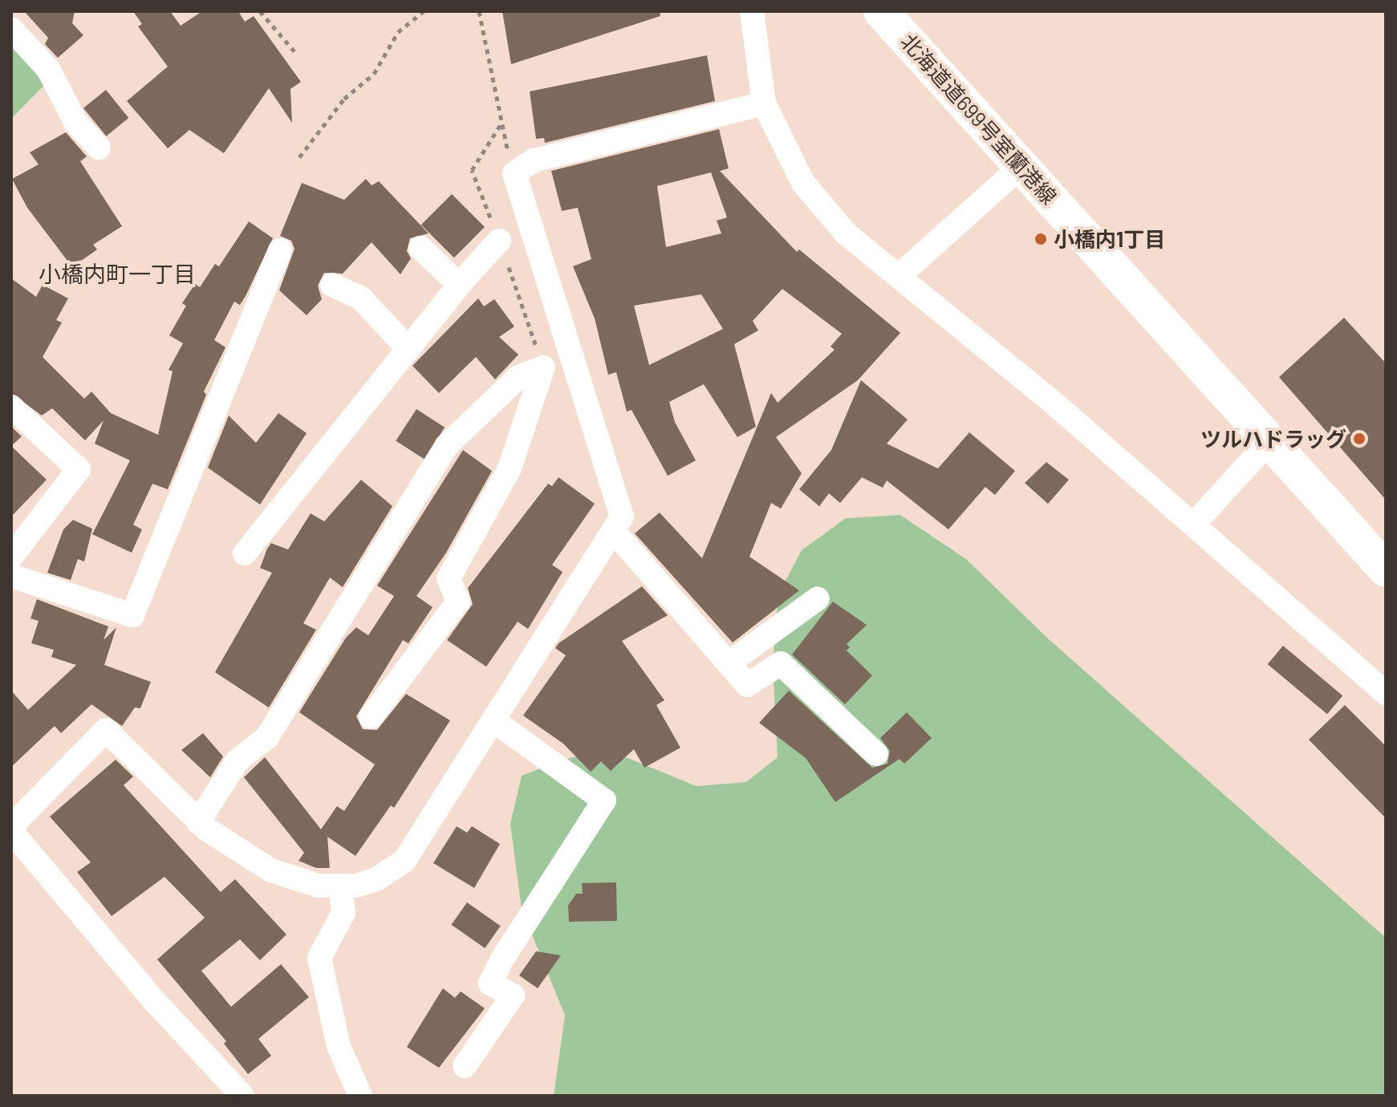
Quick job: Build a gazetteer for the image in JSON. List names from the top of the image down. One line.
{"streets":{"main road":["北海道道699号室蘭港線"]},"districts":["小橋内町一丁目"],"places":["小橋内1丁目","ツルハドラッグ"]}
